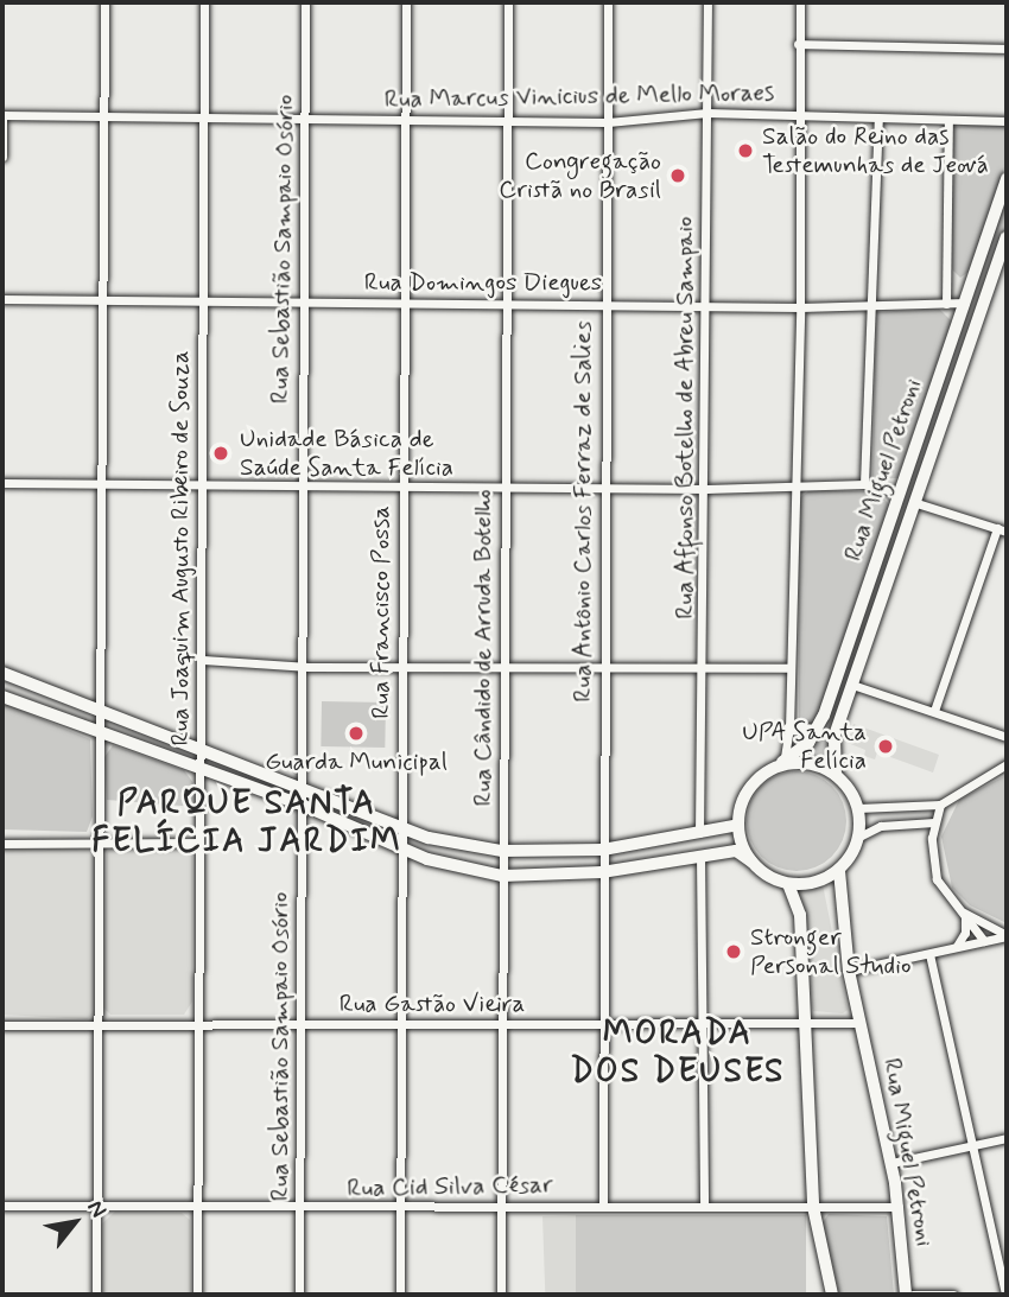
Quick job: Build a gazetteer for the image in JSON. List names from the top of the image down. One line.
{"streets":{"main road":["Rua Miguel Petroni"],"street":["Rua Marcus Vinicius de Mello Moraes","Rua Sebastião Sampaio Osório","Rua Domingos Diegues","Rua Affonso Botelho de Abreu Sampaio","Rua Antônio Carlos Ferraz de Salies","Rua Joaquim Augusto Ribeiro de Souza","Rua Francisco Possa","Rua Cândido de Arruda Botelho","Rua Gastão Vieira","Rua Cid Silva César"]},"crossings":[["Rua Marcus Vinicius de Mello Moraes","Rua Sebastião Sampaio Osório"],["Rua Marcus Vinicius de Mello Moraes","Rua Affonso Botelho de Abreu Sampaio"],["Rua Marcus Vinicius de Mello Moraes","Rua Antônio Carlos Ferraz de Salies"],["Rua Marcus Vinicius de Mello Moraes","Rua Joaquim Augusto Ribeiro de Souza"],["Rua Marcus Vinicius de Mello Moraes","Rua Francisco Possa"],["Rua Marcus Vinicius de Mello Moraes","Rua Cândido de Arruda Botelho"],["Rua Sebastião Sampaio Osório","Rua Domingos Diegues"],["Rua Sebastião Sampaio Osório","Rua Gastão Vieira"],["Rua Sebastião Sampaio Osório","Rua Cid Silva César"],["Rua Domingos Diegues","Rua Affonso Botelho de Abreu Sampaio"],["Rua Domingos Diegues","Rua Miguel Petroni"],["Rua Domingos Diegues","Rua Antônio Carlos Ferraz de Salies"],["Rua Domingos Diegues","Rua Joaquim Augusto Ribeiro de Souza"],["Rua Domingos Diegues","Rua Francisco Possa"],["Rua Domingos Diegues","Rua Cândido de Arruda Botelho"],["Rua Miguel Petroni","Rua Gastão Vieira"],["Rua Miguel Petroni","Rua Cid Silva César"],["Rua Antônio Carlos Ferraz de Salies","Rua Gastão Vieira"],["Rua Antônio Carlos Ferraz de Salies","Rua Cid Silva César"],["Rua Joaquim Augusto Ribeiro de Souza","Rua Gastão Vieira"],["Rua Joaquim Augusto Ribeiro de Souza","Rua Cid Silva César"],["Rua Francisco Possa","Rua Gastão Vieira"],["Rua Francisco Possa","Rua Cid Silva César"],["Rua Cândido de Arruda Botelho","Rua Gastão Vieira"],["Rua Cândido de Arruda Botelho","Rua Cid Silva César"]],"districts":["PARQUE SANTA FELÍCIA JARDIM","MORADA DOS DEUSES"],"places":["Salão do Reino das Testemunhas de Jeová","Congregação Cristã no Brasil","Unidade Básica de Saúde Santa Felícia","Guarda Municipal","UPA Santa Felícia","Stronger Personal Studio"],"north":"top right"}
